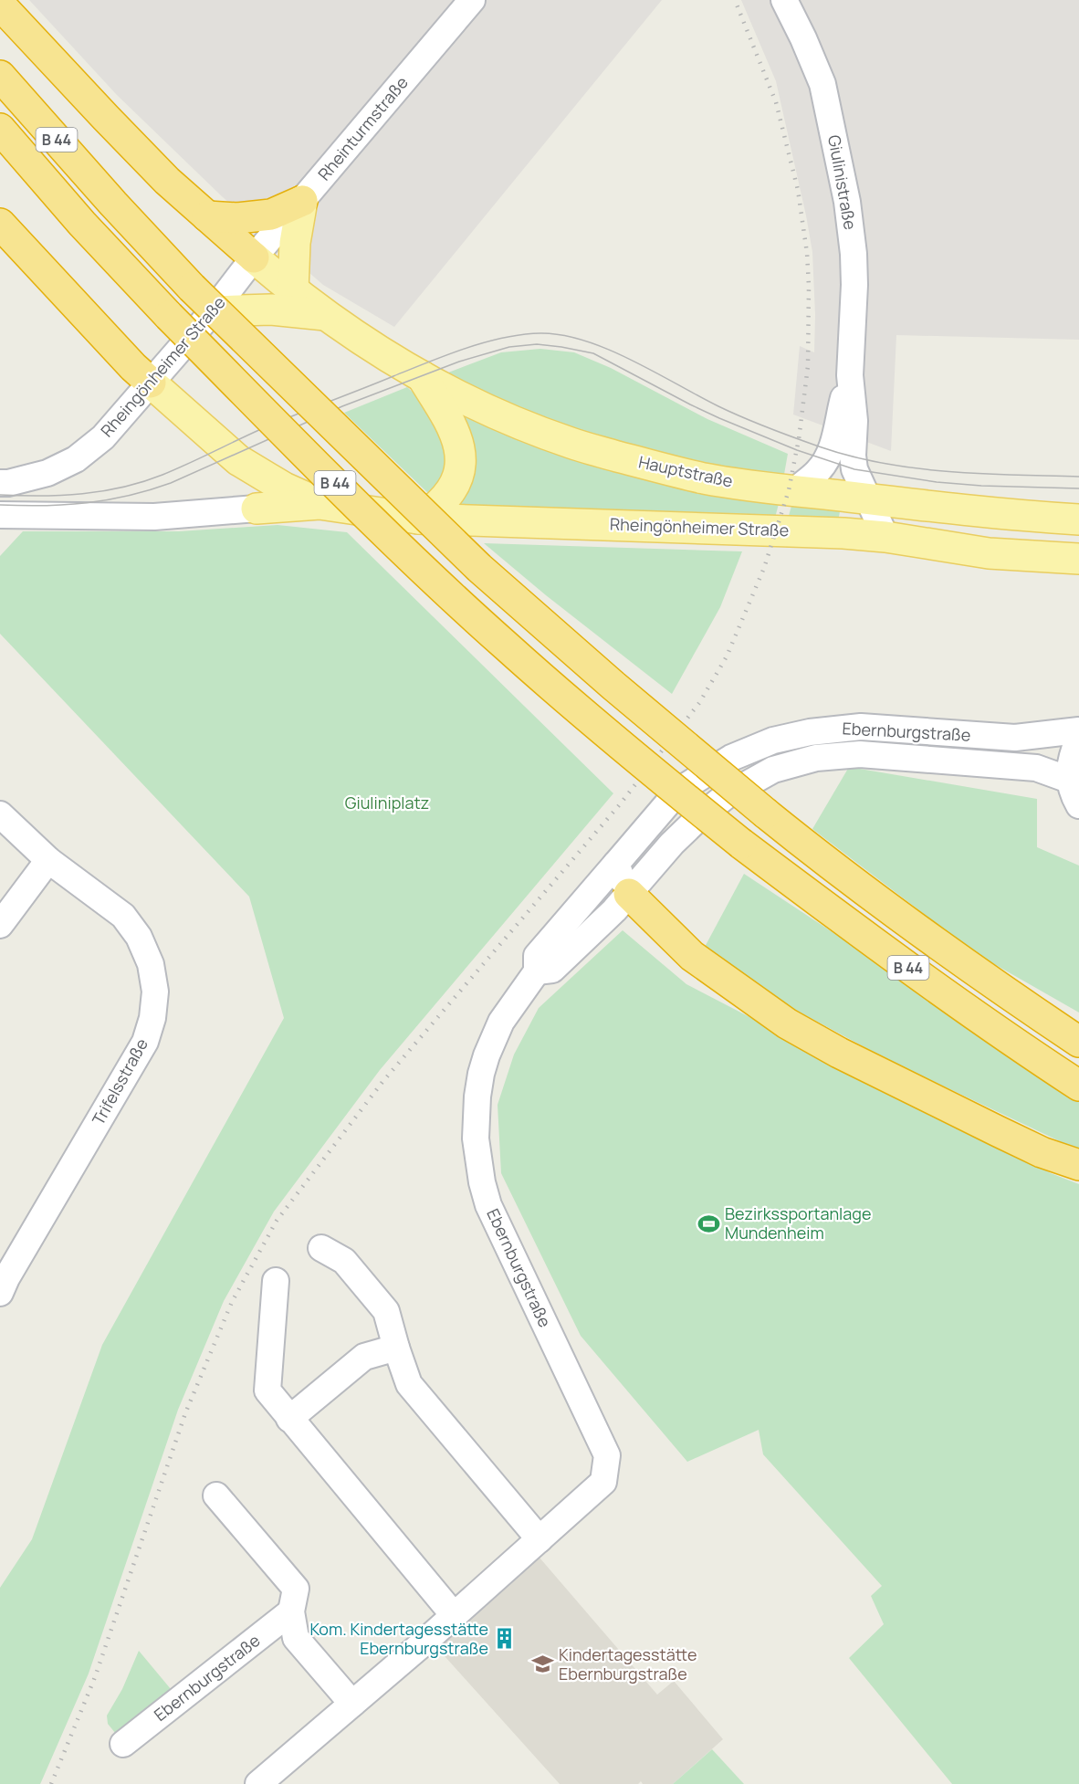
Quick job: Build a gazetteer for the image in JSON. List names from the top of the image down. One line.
{"streets":{"highway":["B 44"],"main road":["Rheingönheimer Straße","Hauptstraße"],"street":["Rheinturmstraße","Giulinistraße","Ebernburgstraße","Trifelsstraße"]},"crossings":[["Rheinturmstraße","Rheingönheimer Straße"],["Rheinturmstraße","Hauptstraße"],["Giulinistraße","Rheingönheimer Straße"],["Giulinistraße","Hauptstraße"],["Rheingönheimer Straße","Hauptstraße"]],"parks":["Giuliniplatz"],"places":{"sports":["Bezirkssportanlage Mundenheim"],"building":["Kom. Kindertagesstätte Ebernburgstraße"],"school or university":["Kindertagesstätte Ebernburgstraße"]}}
